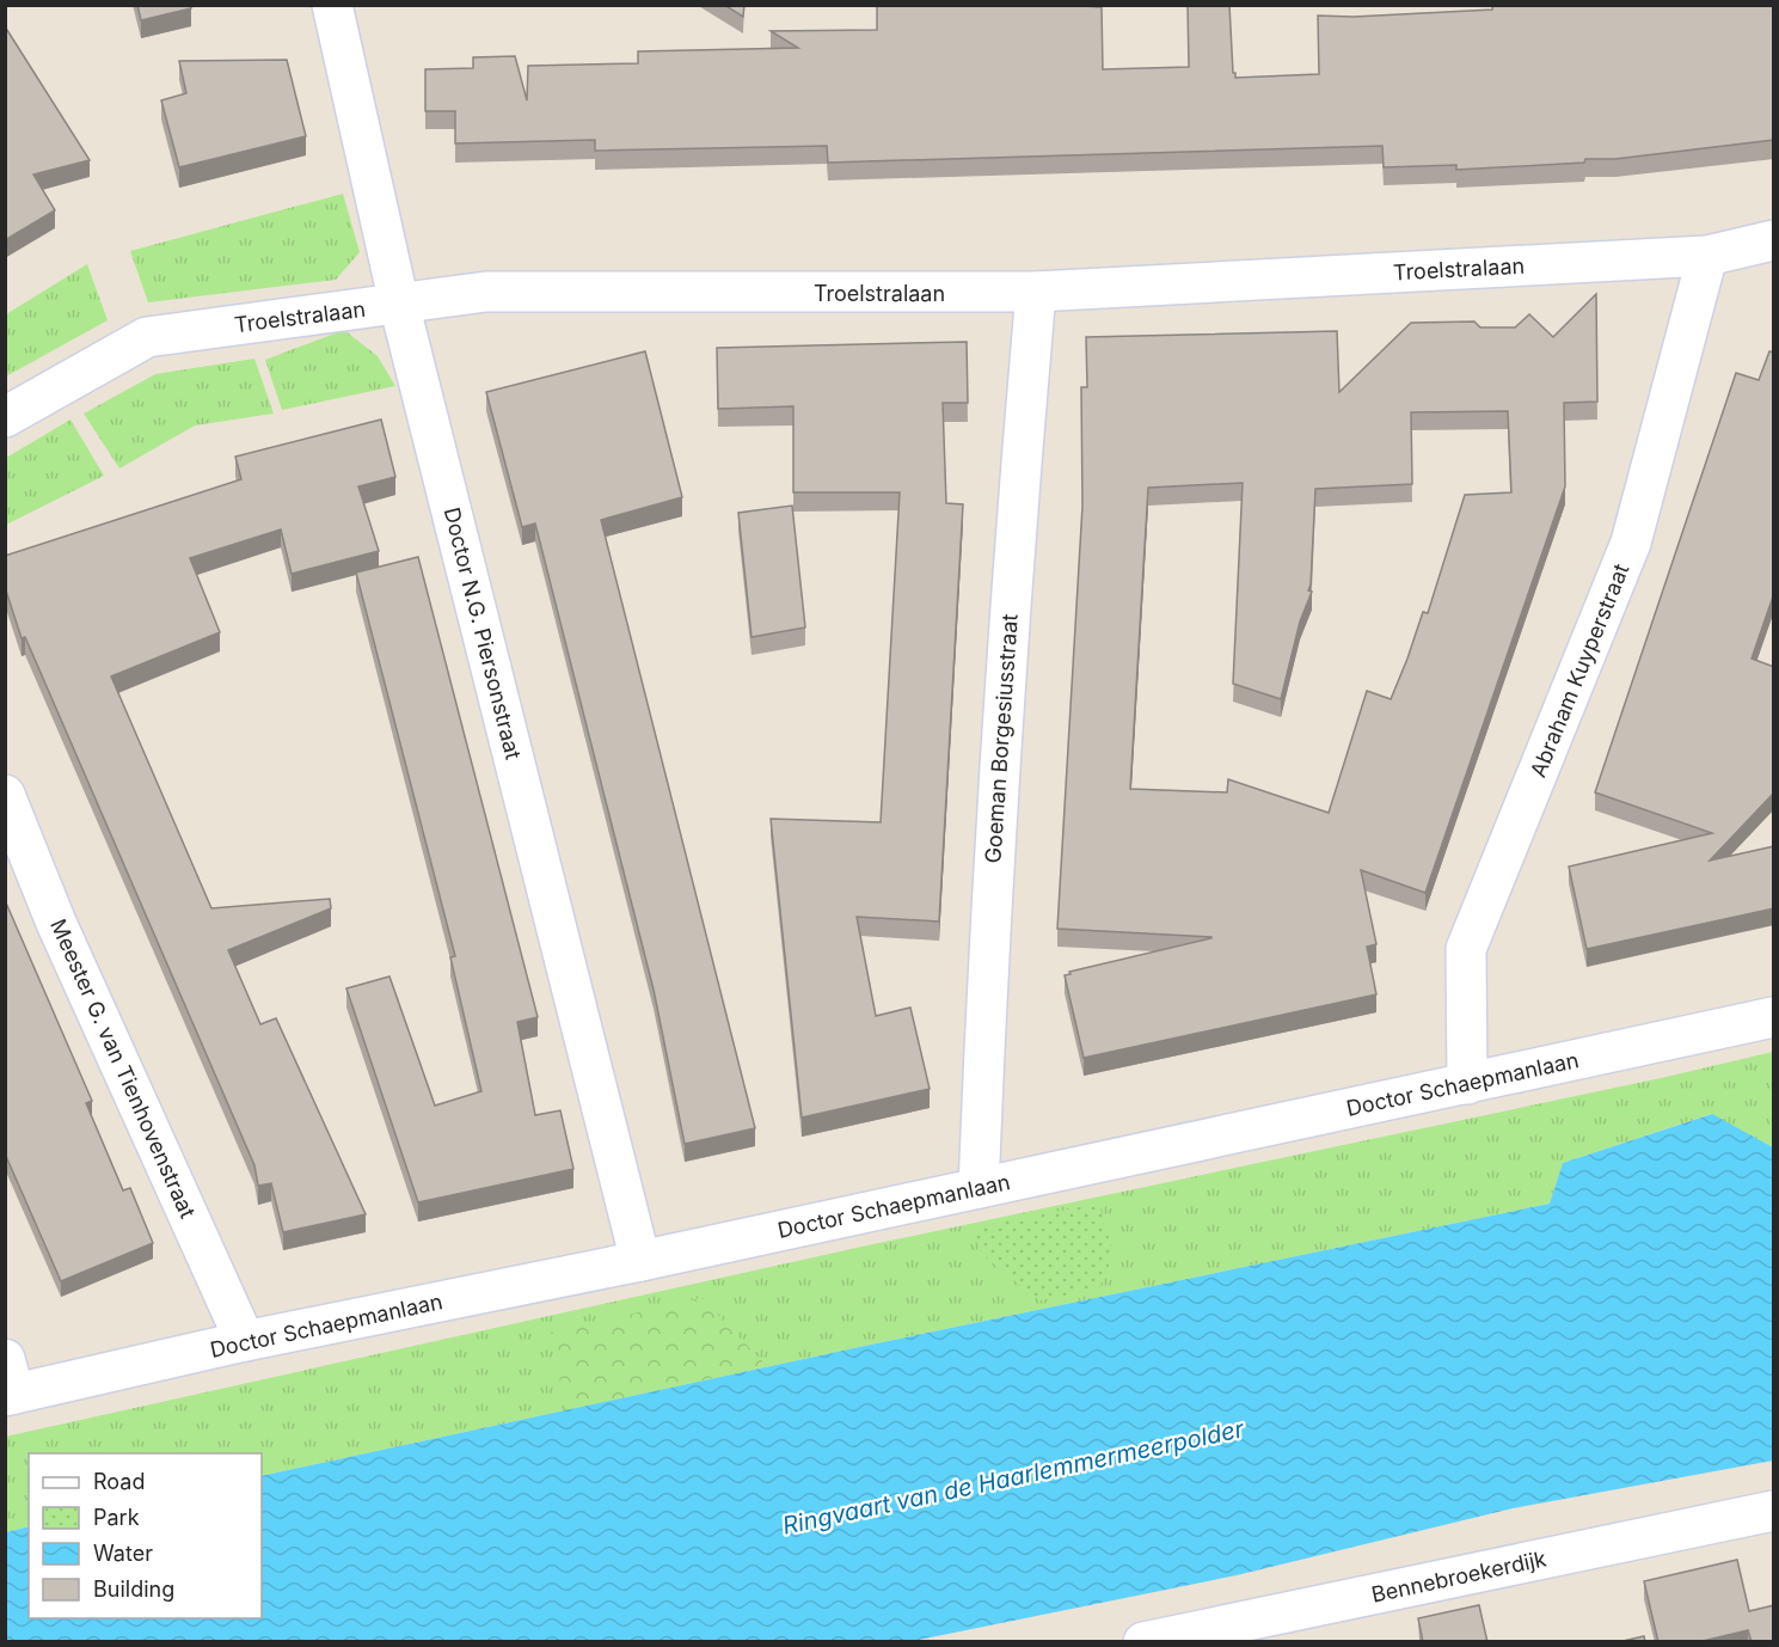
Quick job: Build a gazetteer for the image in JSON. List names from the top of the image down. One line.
{"streets":{"street":["Troelstralaan","Doctor N.G. Piersonstraat","Abraham Kuyperstraat","Goeman Borgesiusstraat","Meester G. van Tienhovenstraat","Doctor Schaepmanlaan","Bennebroekerdijk"]},"crossings":[["Troelstralaan","Doctor N.G. Piersonstraat"],["Troelstralaan","Abraham Kuyperstraat"],["Troelstralaan","Goeman Borgesiusstraat"],["Doctor N.G. Piersonstraat","Doctor Schaepmanlaan"],["Abraham Kuyperstraat","Doctor Schaepmanlaan"],["Goeman Borgesiusstraat","Doctor Schaepmanlaan"],["Meester G. van Tienhovenstraat","Doctor Schaepmanlaan"]],"water":["Ringvaart van de Haarlemmermeerpolder"],"legend":["Road","Park","Water","Building"]}
